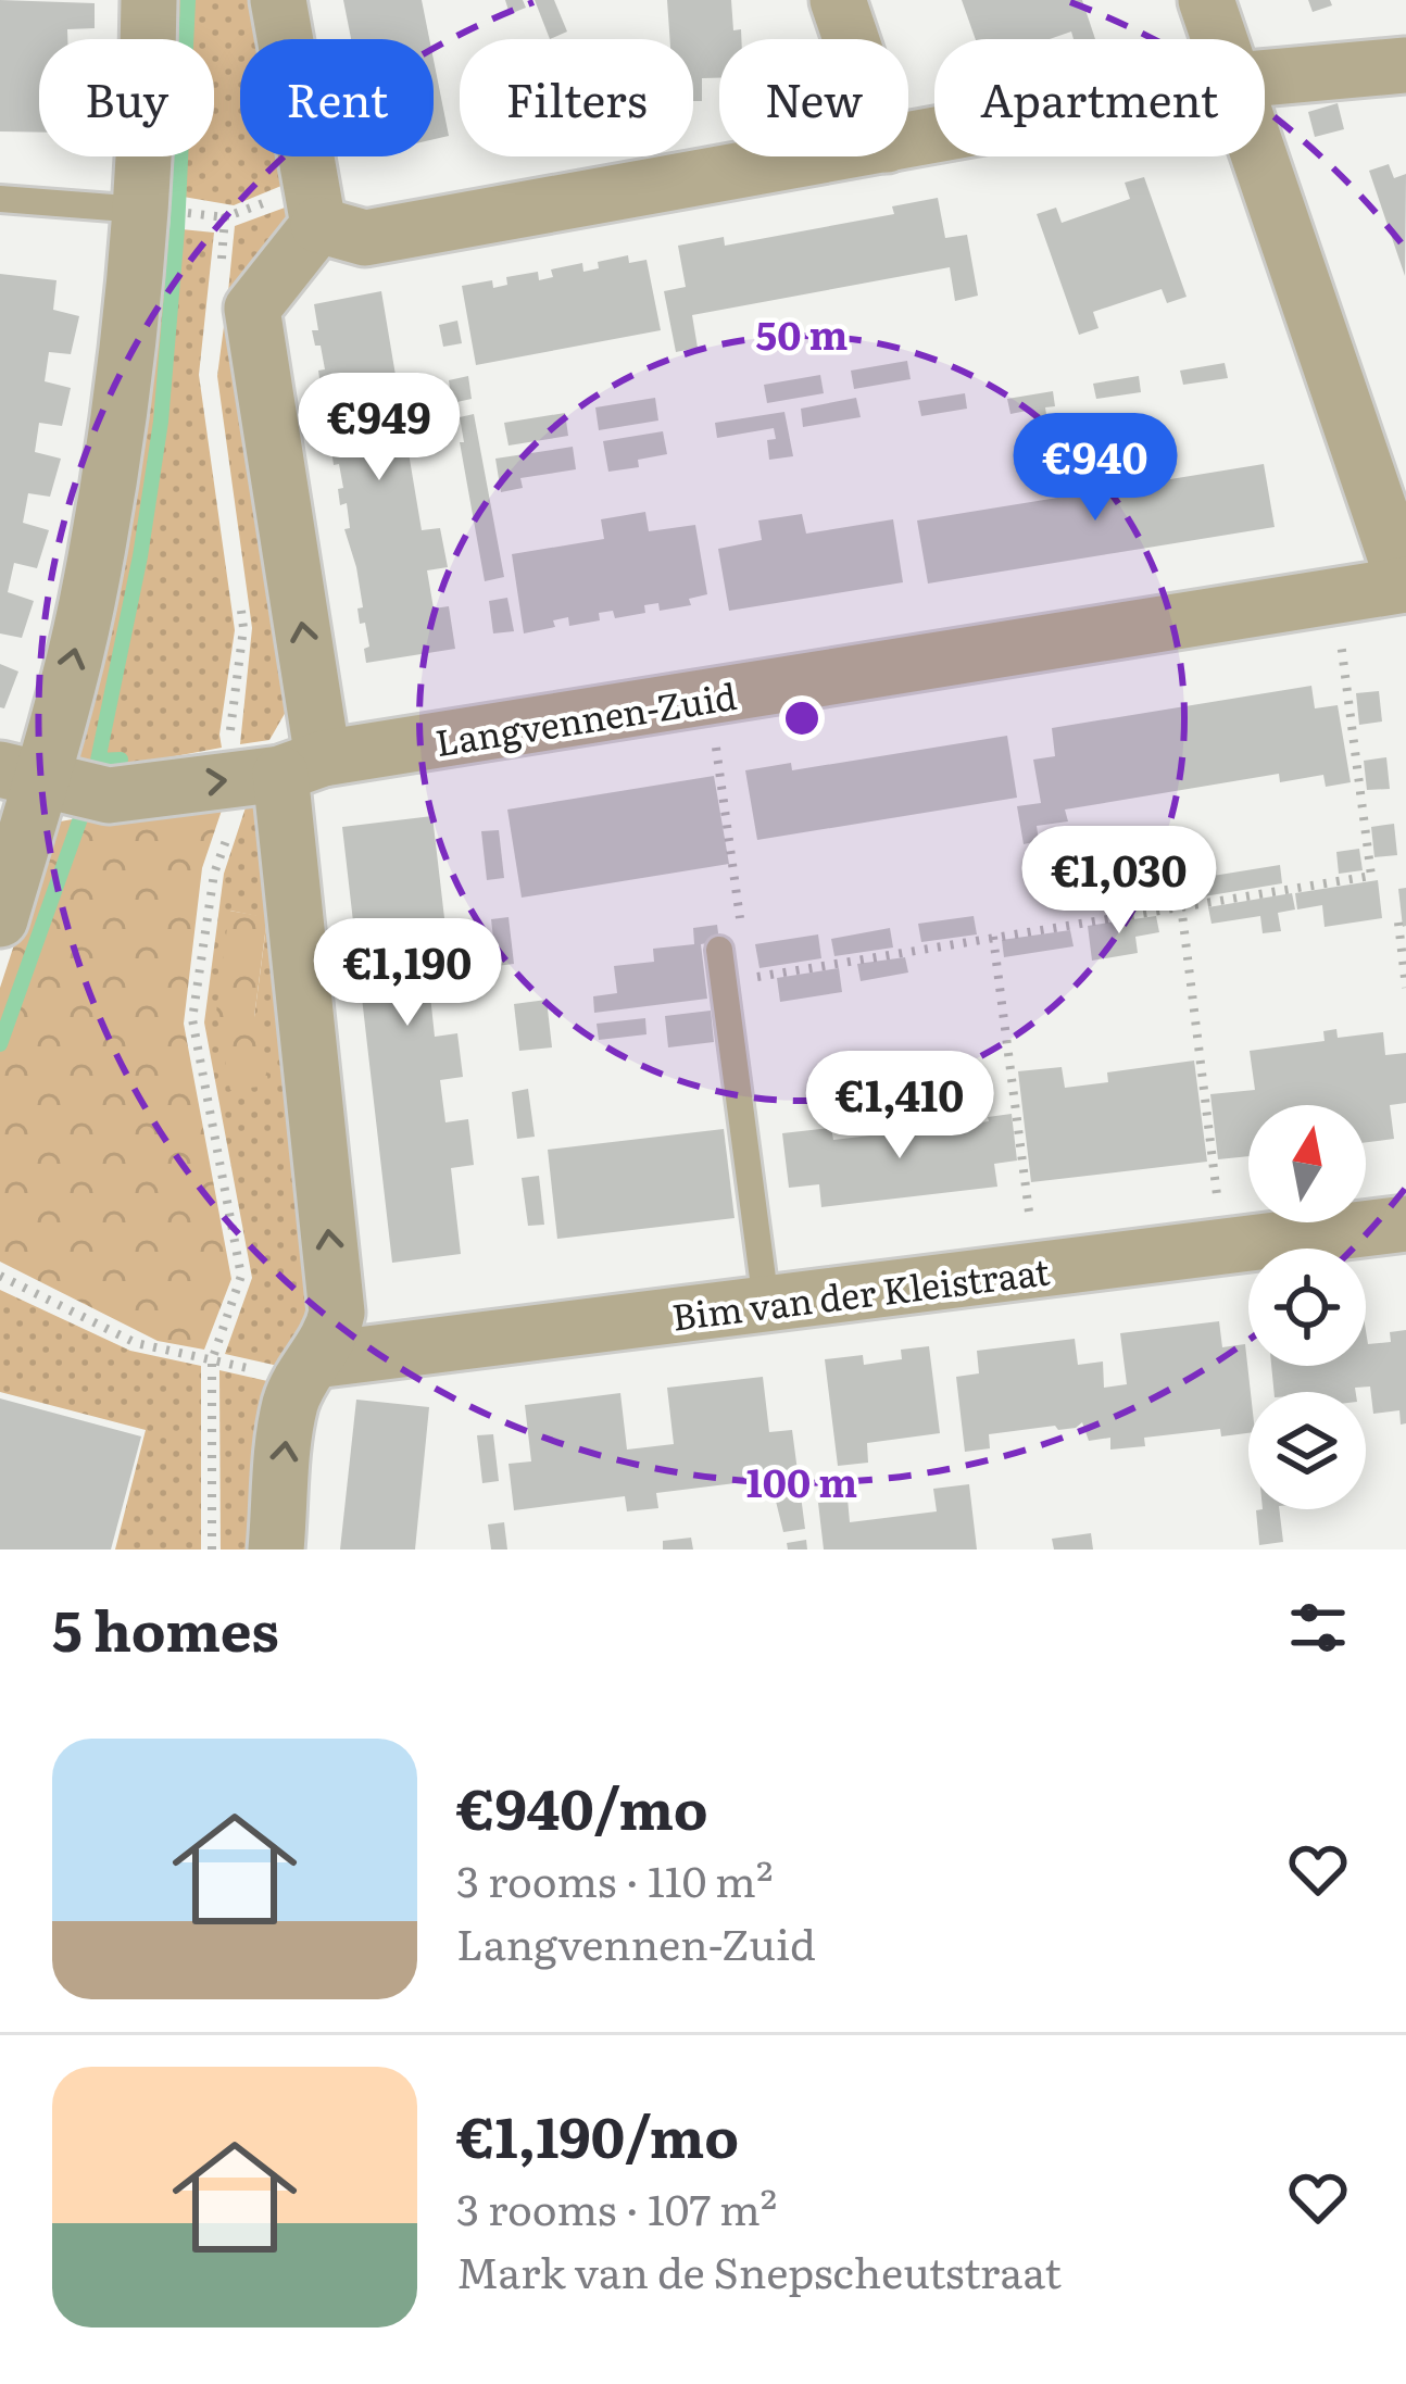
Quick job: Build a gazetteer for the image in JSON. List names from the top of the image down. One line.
{"streets":{"street":["Langvennen-Zuid","Bim van der Kleistraat"]},"north":"top","page":{"chip":["Buy","Rent","Filters","New","Apartment"],"price":["€949","€940","€1,030","€1,190","€1,410"],"heading":"5 homes","list":[{"name":"€940/mo","note":"3 rooms · 110 m² · Langvennen-Zuid"},{"name":"€1,190/mo","note":"3 rooms · 107 m² · Mark van de Snepscheutstraat"}]},"rings":["50 m","100 m"]}
